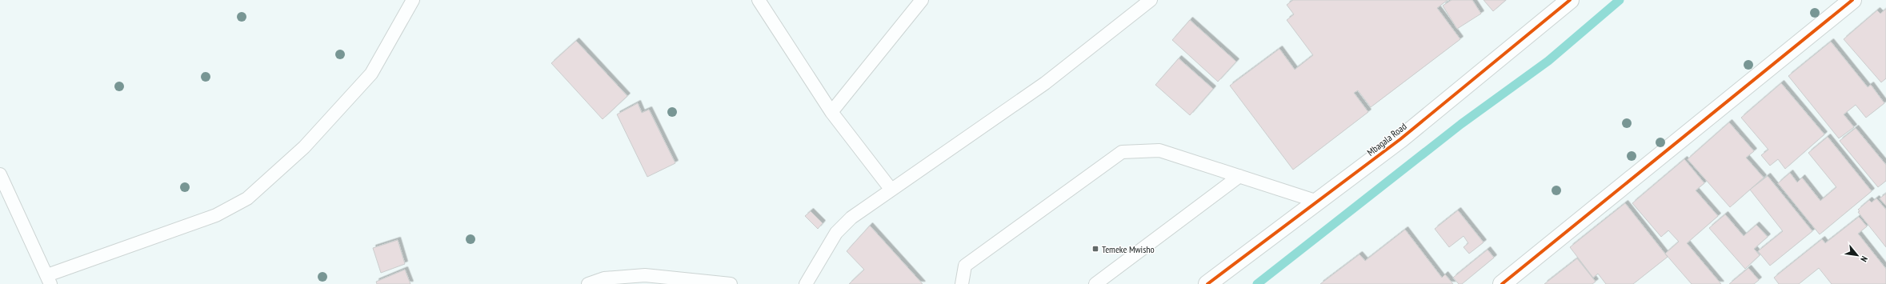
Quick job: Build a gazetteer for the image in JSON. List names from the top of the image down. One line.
{"streets":{"street":["Mbagala Road"]},"places":{"transit":["Temeke Mwisho"]},"north":"bottom right"}
